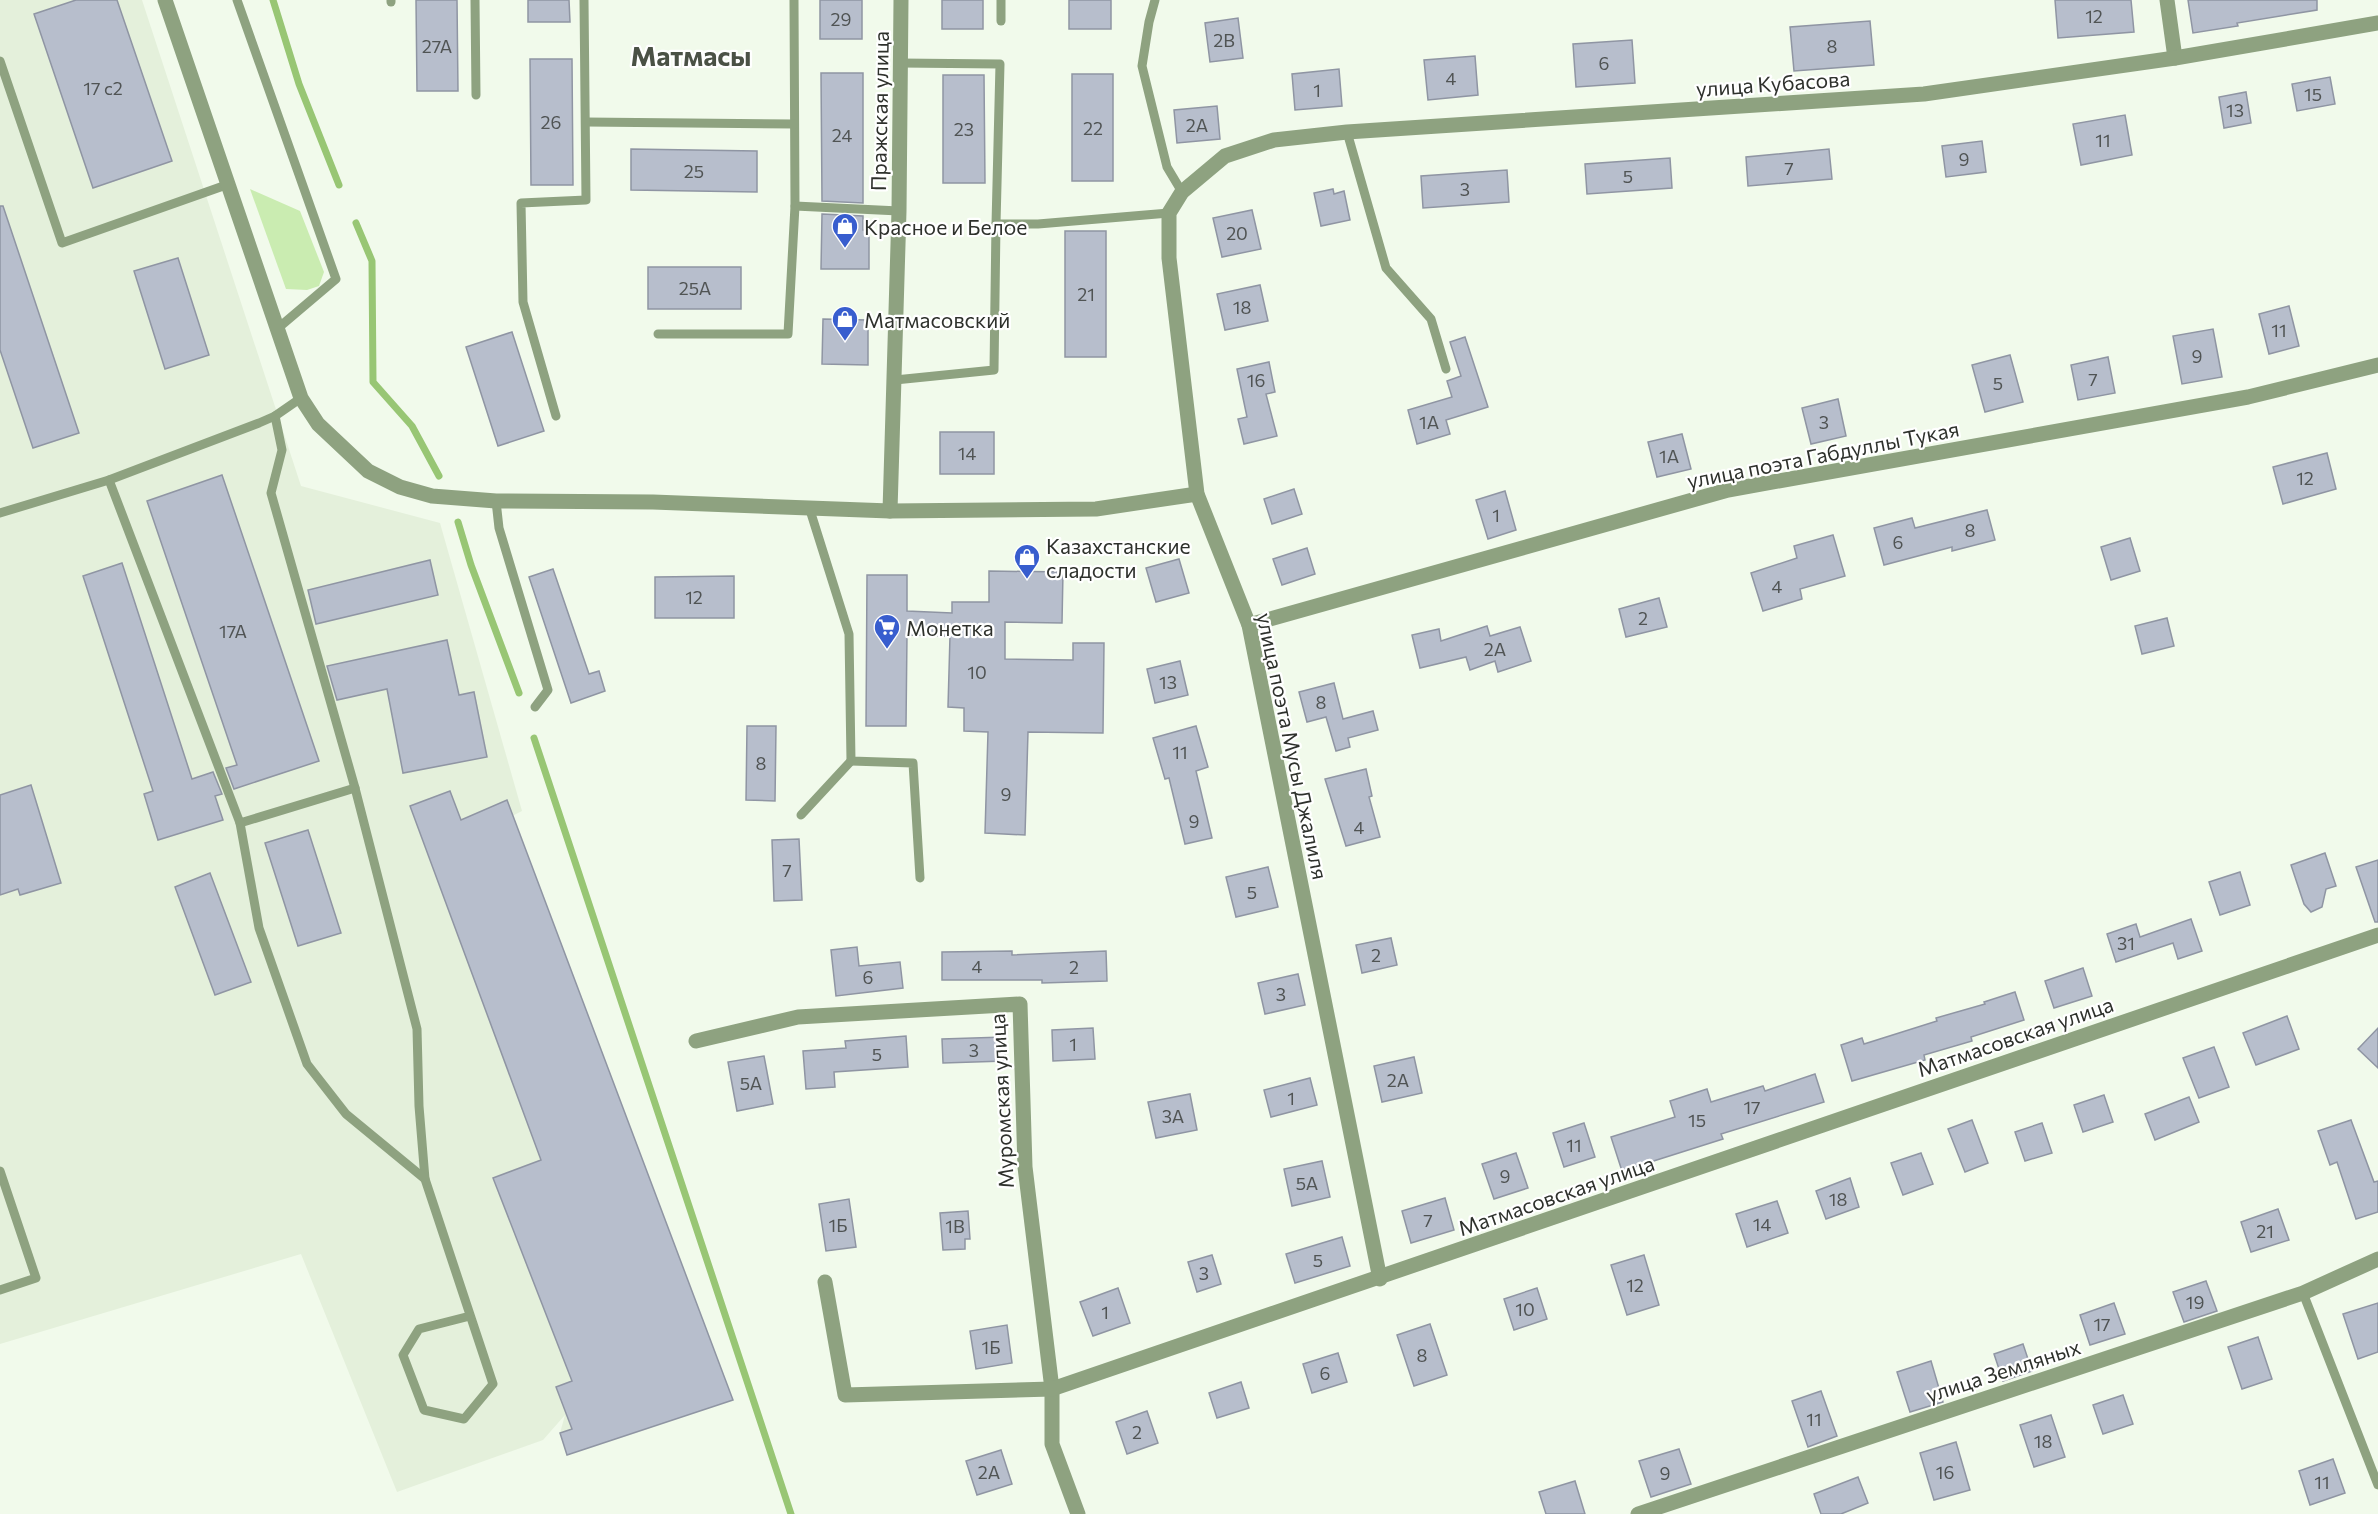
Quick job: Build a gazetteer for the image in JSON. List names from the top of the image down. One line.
{"streets":{"street":["улица Кубасова","Пражская улица","улица поэта Габдуллы Тукая","улица поэта Мусы Джалиля","Матмасовская улица","Муромская улица","улица Земляных"]},"crossings":[["улица поэта Габдуллы Тукая","улица поэта Мусы Джалиля"],["улица поэта Мусы Джалиля","Матмасовская улица"],["Матмасовская улица","Муромская улица"]],"districts":["Матмасы"],"places":{"shop":["Красное и Белое","Матмасовский","Казахстанские сладости"],"supermarket":["Монетка"]},"house_numbers":["12","29","2В","27А","8","6","4","17 с2","1","15","13","26","2А","22","23","24","11","9","7","25","5","3","20","25А","21","18","11","9","7","16","5","1А","3","14","1А","12","1","8","6","4","12","2","17А","2А","10","13","8","11","8","9","9","4","7","5","31","2","4","2","6","3","1","3","5","2А","5А","1","17","3А","15","11","9","5А","18","7","14","1Б","1В","21","5","3","12","19","10","1","17","1Б","8","6","11","2","18","2А","16","9","11"]}
